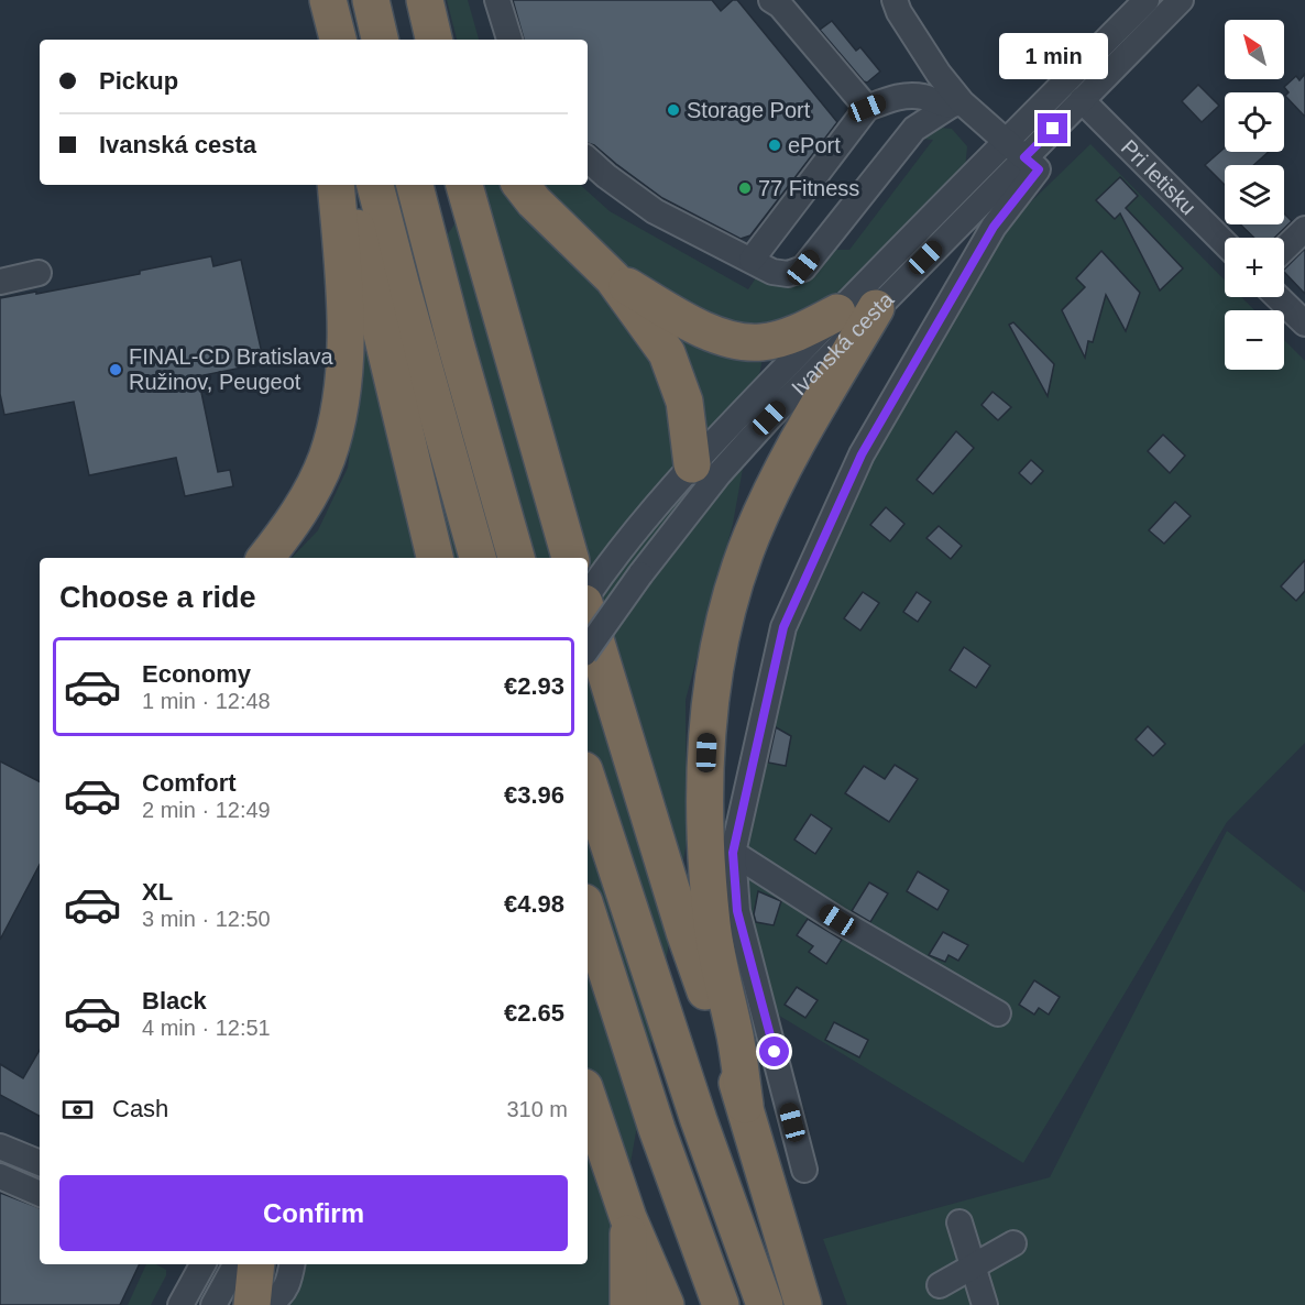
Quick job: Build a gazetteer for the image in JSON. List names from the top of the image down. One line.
{"streets":{"street":["Pri letisku","Ivanská cesta"]},"crossings":[["Pri letisku","Ivanská cesta"]],"places":["Storage Port","ePort","77 Fitness","FINAL-CD Bratislava Ružinov, Peugeot"],"north":"top left","page":{"map_buttons":["+","−"],"bubble":"1 min","banner":["Pickup","Ivanská cesta"],"heading":"Choose a ride","list":[{"name":"Economy","note":"1 min · 12:48","value":"€2.93"},{"name":"Comfort","note":"2 min · 12:49","value":"€3.96"},{"name":"XL","note":"3 min · 12:50","value":"€4.98"},{"name":"Black","note":"4 min · 12:51","value":"€2.65"}],"pay":["Cash","310 m"],"buttons":"Confirm"}}
